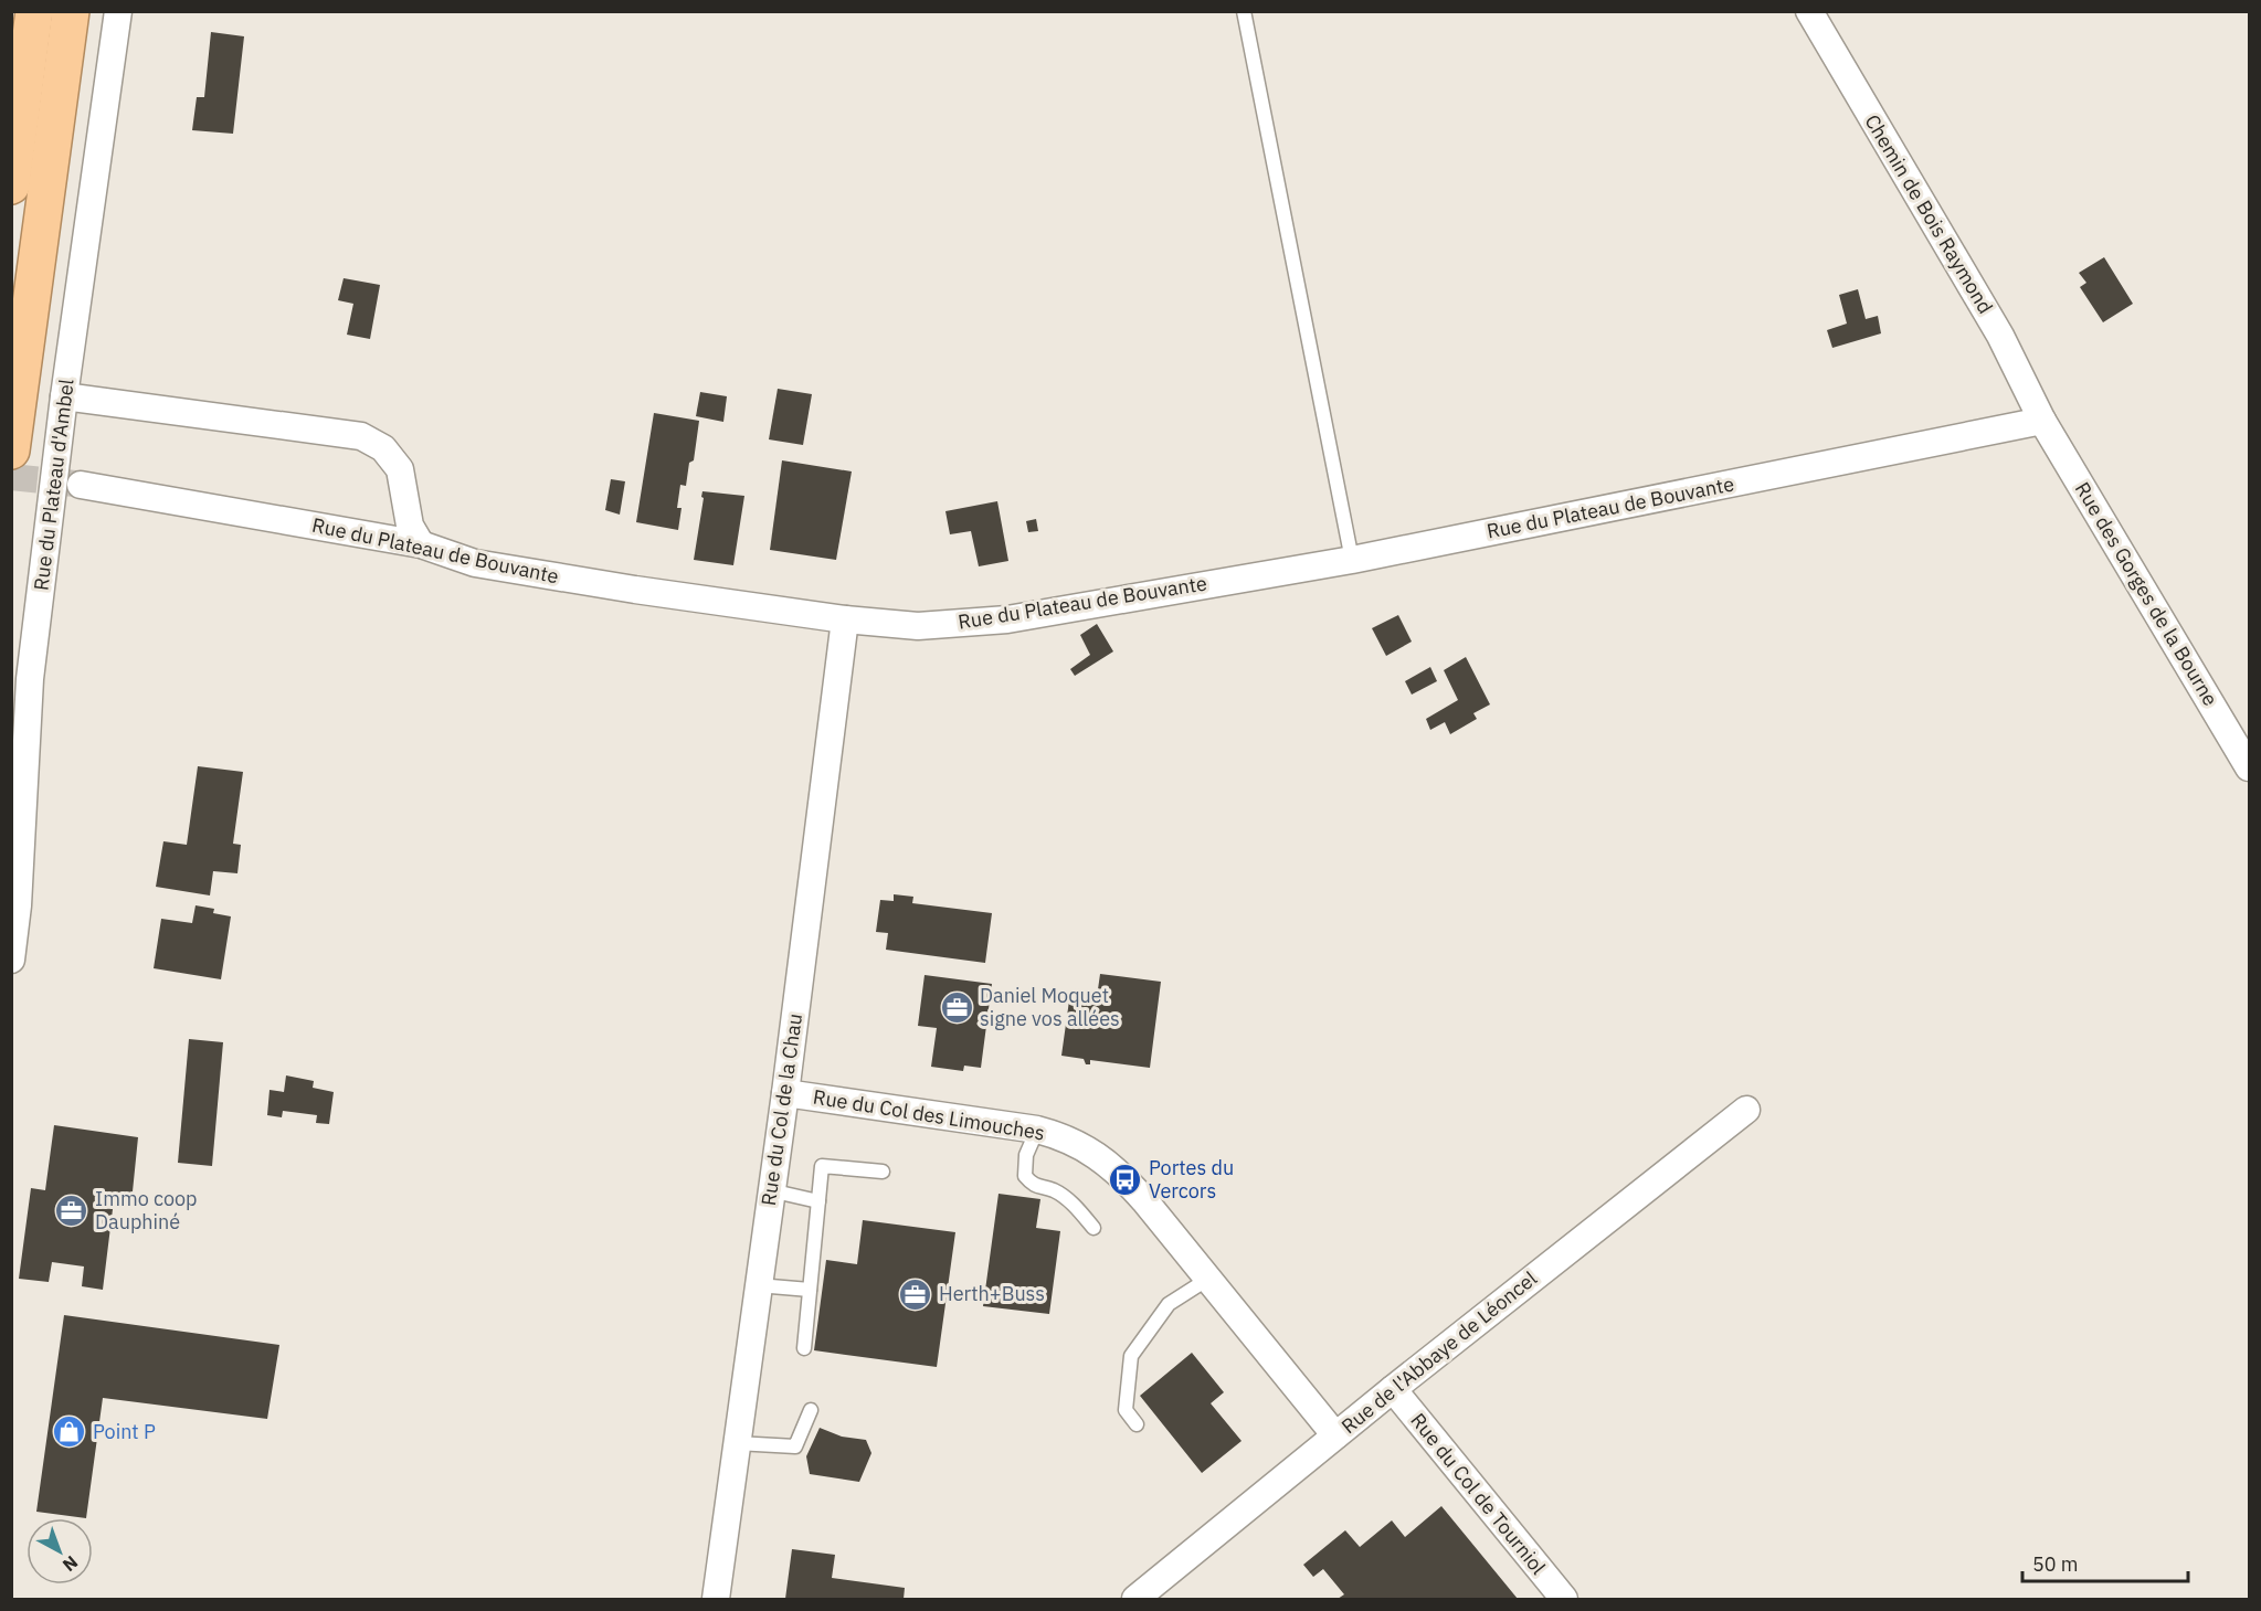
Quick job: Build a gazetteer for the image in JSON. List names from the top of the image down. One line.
{"streets":{"street":["Chemin de Bois Raymond","Rue du Plateau d'Ambel","Rue du Plateau de Bouvante","Rue des Gorges de la Bourne","Rue du Col de la Chau","Rue du Col des Limouches","Rue de l'Abbaye de Léoncel","Rue du Col de Tourniol"]},"crossings":[["Chemin de Bois Raymond","Rue du Plateau de Bouvante"],["Chemin de Bois Raymond","Rue des Gorges de la Bourne"],["Rue du Plateau de Bouvante","Rue des Gorges de la Bourne"],["Rue du Plateau de Bouvante","Rue du Col de la Chau"],["Rue du Col de la Chau","Rue du Col des Limouches"],["Rue du Col des Limouches","Rue de l'Abbaye de Léoncel"],["Rue de l'Abbaye de Léoncel","Rue du Col de Tourniol"]],"places":{"office":["Daniel Moquet signe vos allées","Immo coop Dauphiné","Herth+Buss"],"bus stop":["Portes du Vercors"],"shop":["Point P"]},"scale_bar":"50 m","north":"bottom right"}
